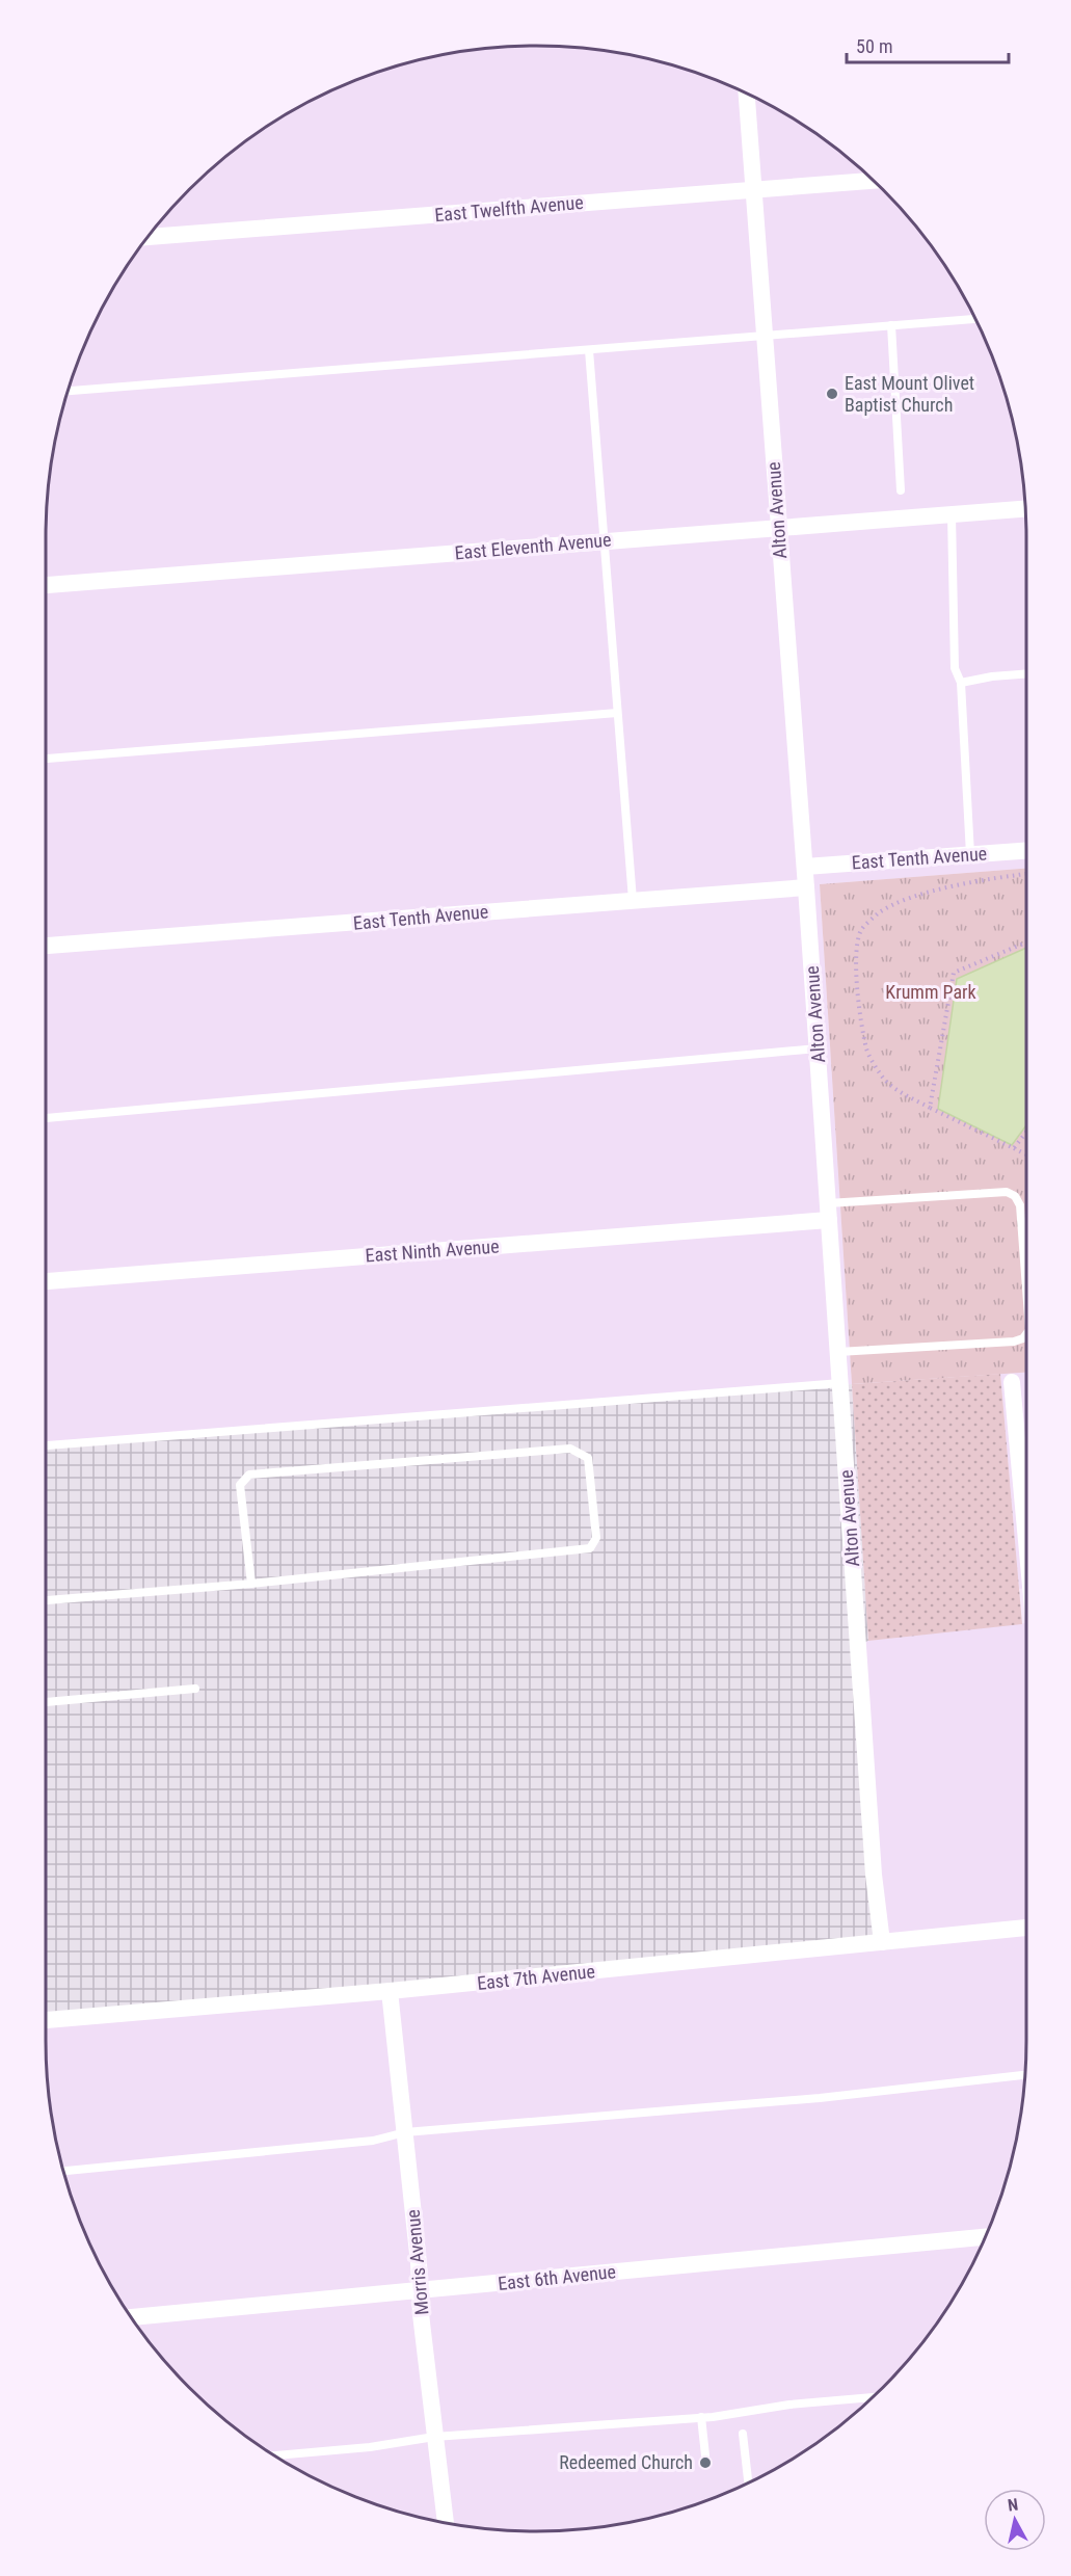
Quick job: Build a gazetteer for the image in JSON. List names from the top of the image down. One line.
{"streets":{"street":["East Twelfth Avenue","Alton Avenue","East Eleventh Avenue","East Tenth Avenue","East Ninth Avenue","East 7th Avenue","Morris Avenue","East 6th Avenue"]},"crossings":[["East Twelfth Avenue","Alton Avenue"],["Alton Avenue","East Eleventh Avenue"],["Alton Avenue","East Tenth Avenue"],["Alton Avenue","East Ninth Avenue"],["Alton Avenue","East 7th Avenue"],["East 7th Avenue","Morris Avenue"],["Morris Avenue","East 6th Avenue"]],"parks":["Krumm Park"],"places":["East Mount Olivet Baptist Church","Redeemed Church"],"scale_bar":"50 m","north":"top"}
